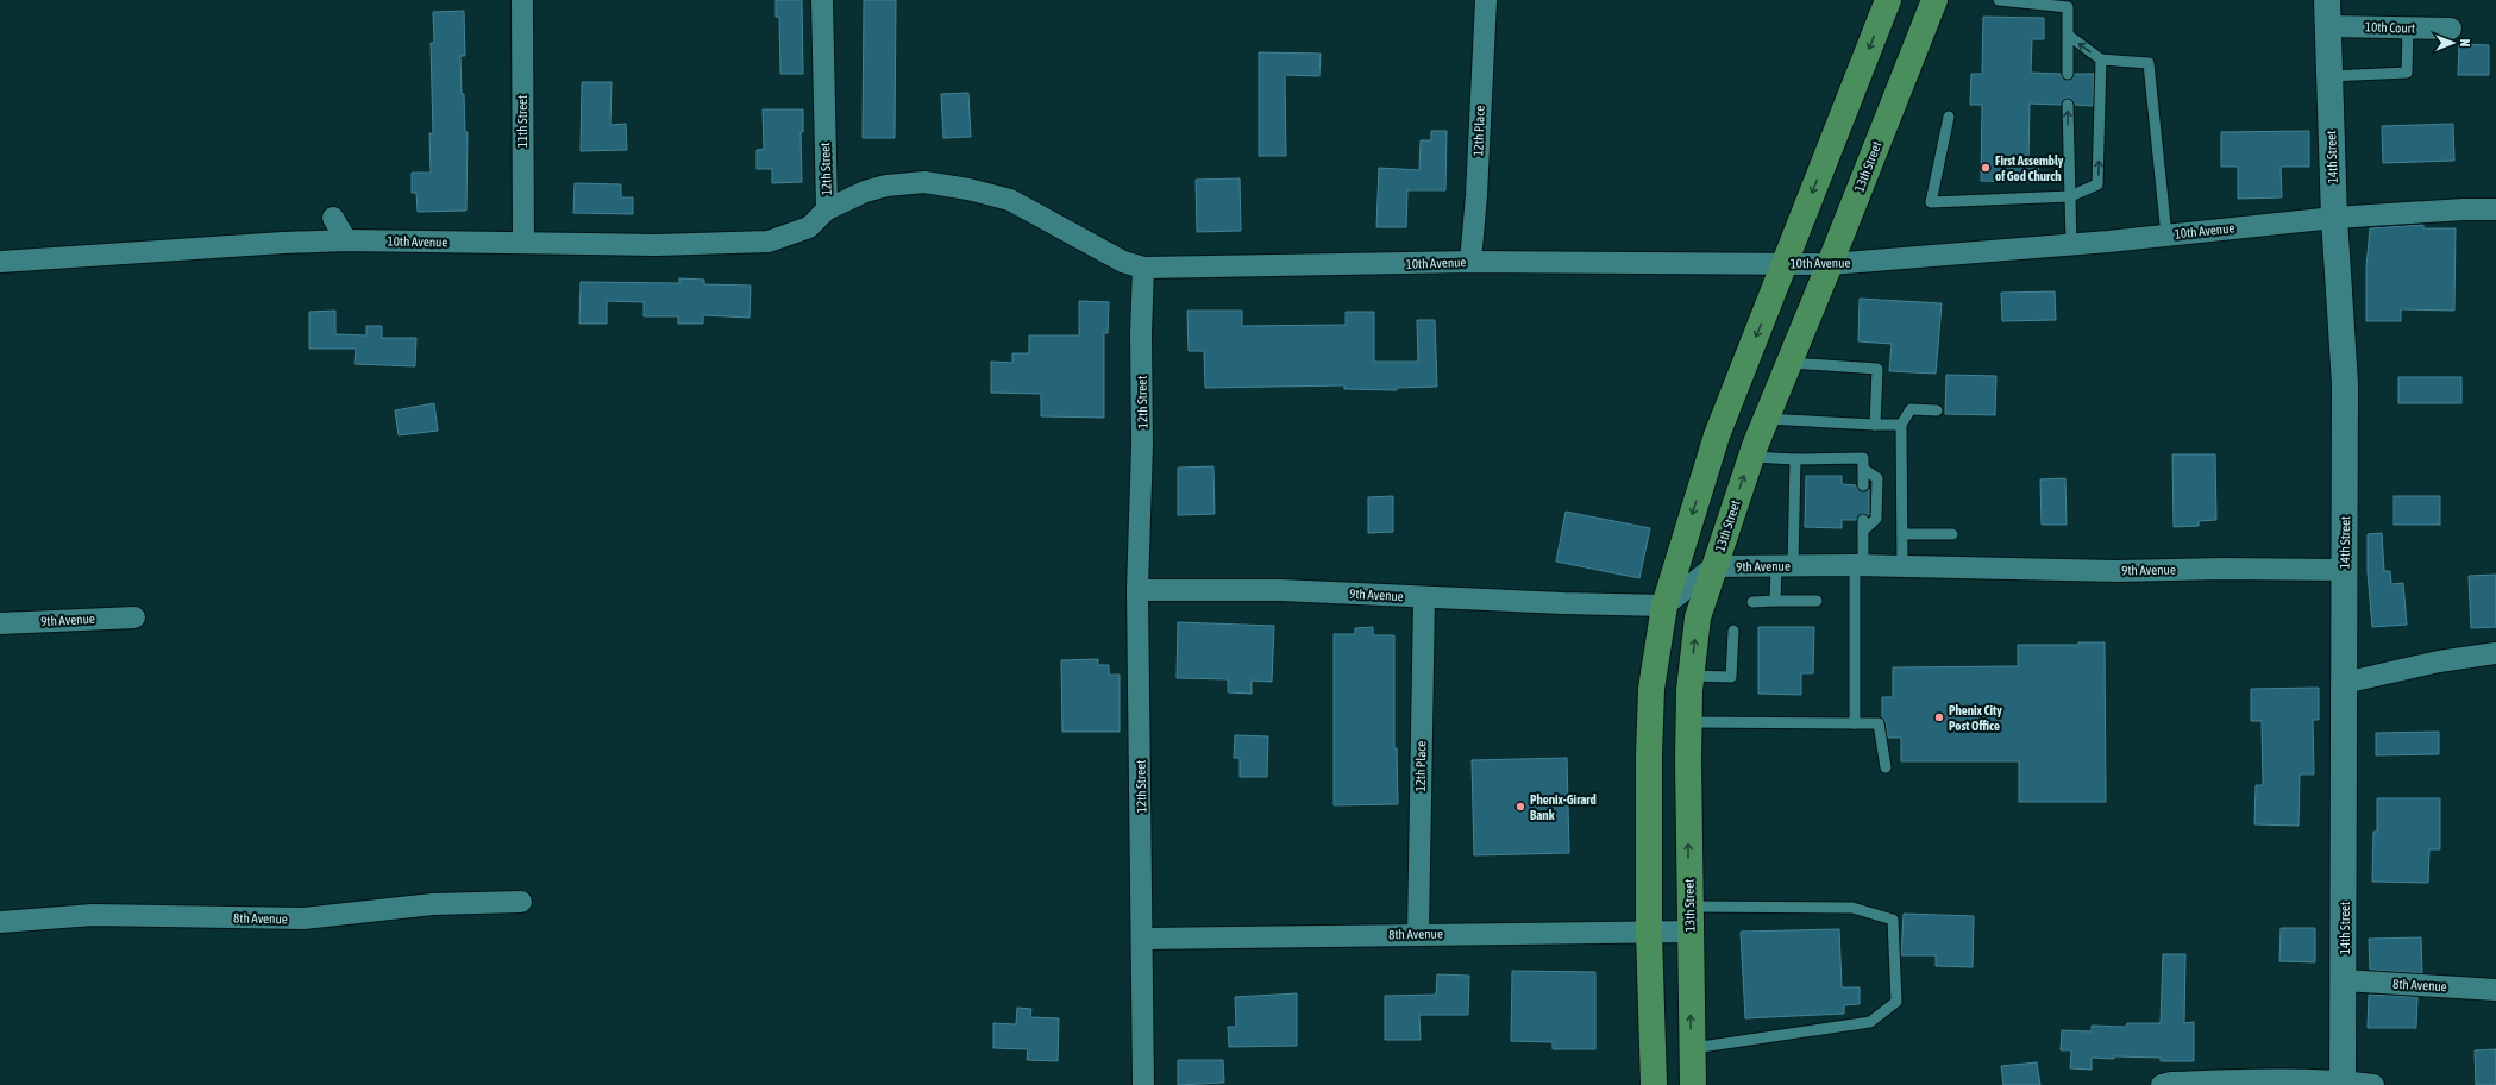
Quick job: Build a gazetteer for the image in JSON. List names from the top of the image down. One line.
{"streets":{"main road":["13th Street"],"street":["10th Court","11th Street","12th Place","14th Street","12th Street","10th Avenue","9th Avenue","8th Avenue"]},"crossings":[["10th Court","14th Street"],["11th Street","10th Avenue"],["12th Place","10th Avenue"],["12th Place","9th Avenue"],["12th Place","8th Avenue"],["14th Street","10th Avenue"],["14th Street","9th Avenue"],["14th Street","8th Avenue"],["13th Street","10th Avenue"],["13th Street","9th Avenue"],["13th Street","8th Avenue"],["12th Street","10th Avenue"],["12th Street","9th Avenue"],["12th Street","8th Avenue"]],"places":["First Assembly of God Church","Phenix City Post Office","Phenix-Girard Bank"],"north":"right"}
